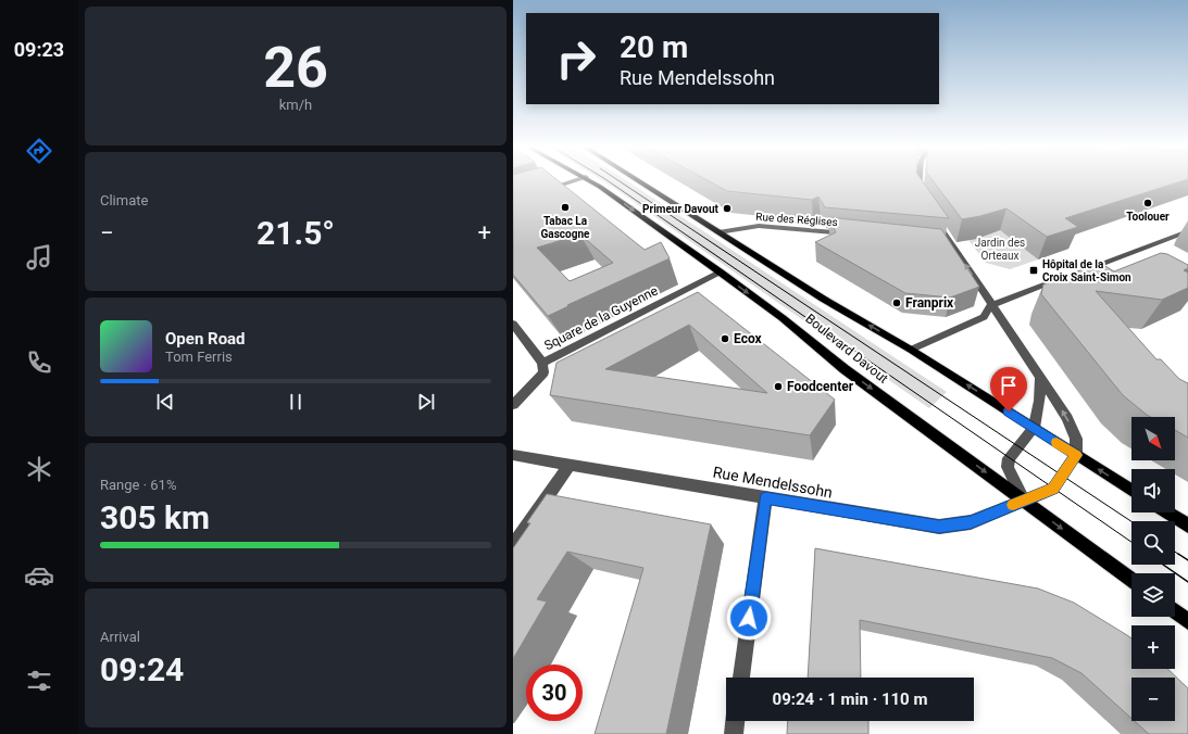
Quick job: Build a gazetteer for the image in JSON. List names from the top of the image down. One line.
{"streets":{"main road":["Boulevard Davout"],"street":["Rue des Réglises","Square de la Guyenne","Rue Mendelssohn"]},"crossings":[["Rue des Réglises","Boulevard Davout"],["Square de la Guyenne","Boulevard Davout"],["Boulevard Davout","Rue Mendelssohn"]],"parks":["Jardin des Orteaux"],"places":{"other":["Toolouer","Tabac La Gascogne","Primeur Davout","Franprix","Ecox","Foodcenter"],"transit":["Hôpital de la Croix Saint-Simon"]},"north":"bottom right","page":{"tabs":"09:23","tile":[["26","km/h"],"Climate",["Range · 61%","305 km"],["Arrival","09:24"]],"turn":["20 m","Rue Mendelssohn"],"heat":["−","21.5°","+"],"song":["Open Road","Tom Ferris"],"map_buttons":["+","−"],"limit":"30","trip":"09:24 · 1 min · 110 m"}}
